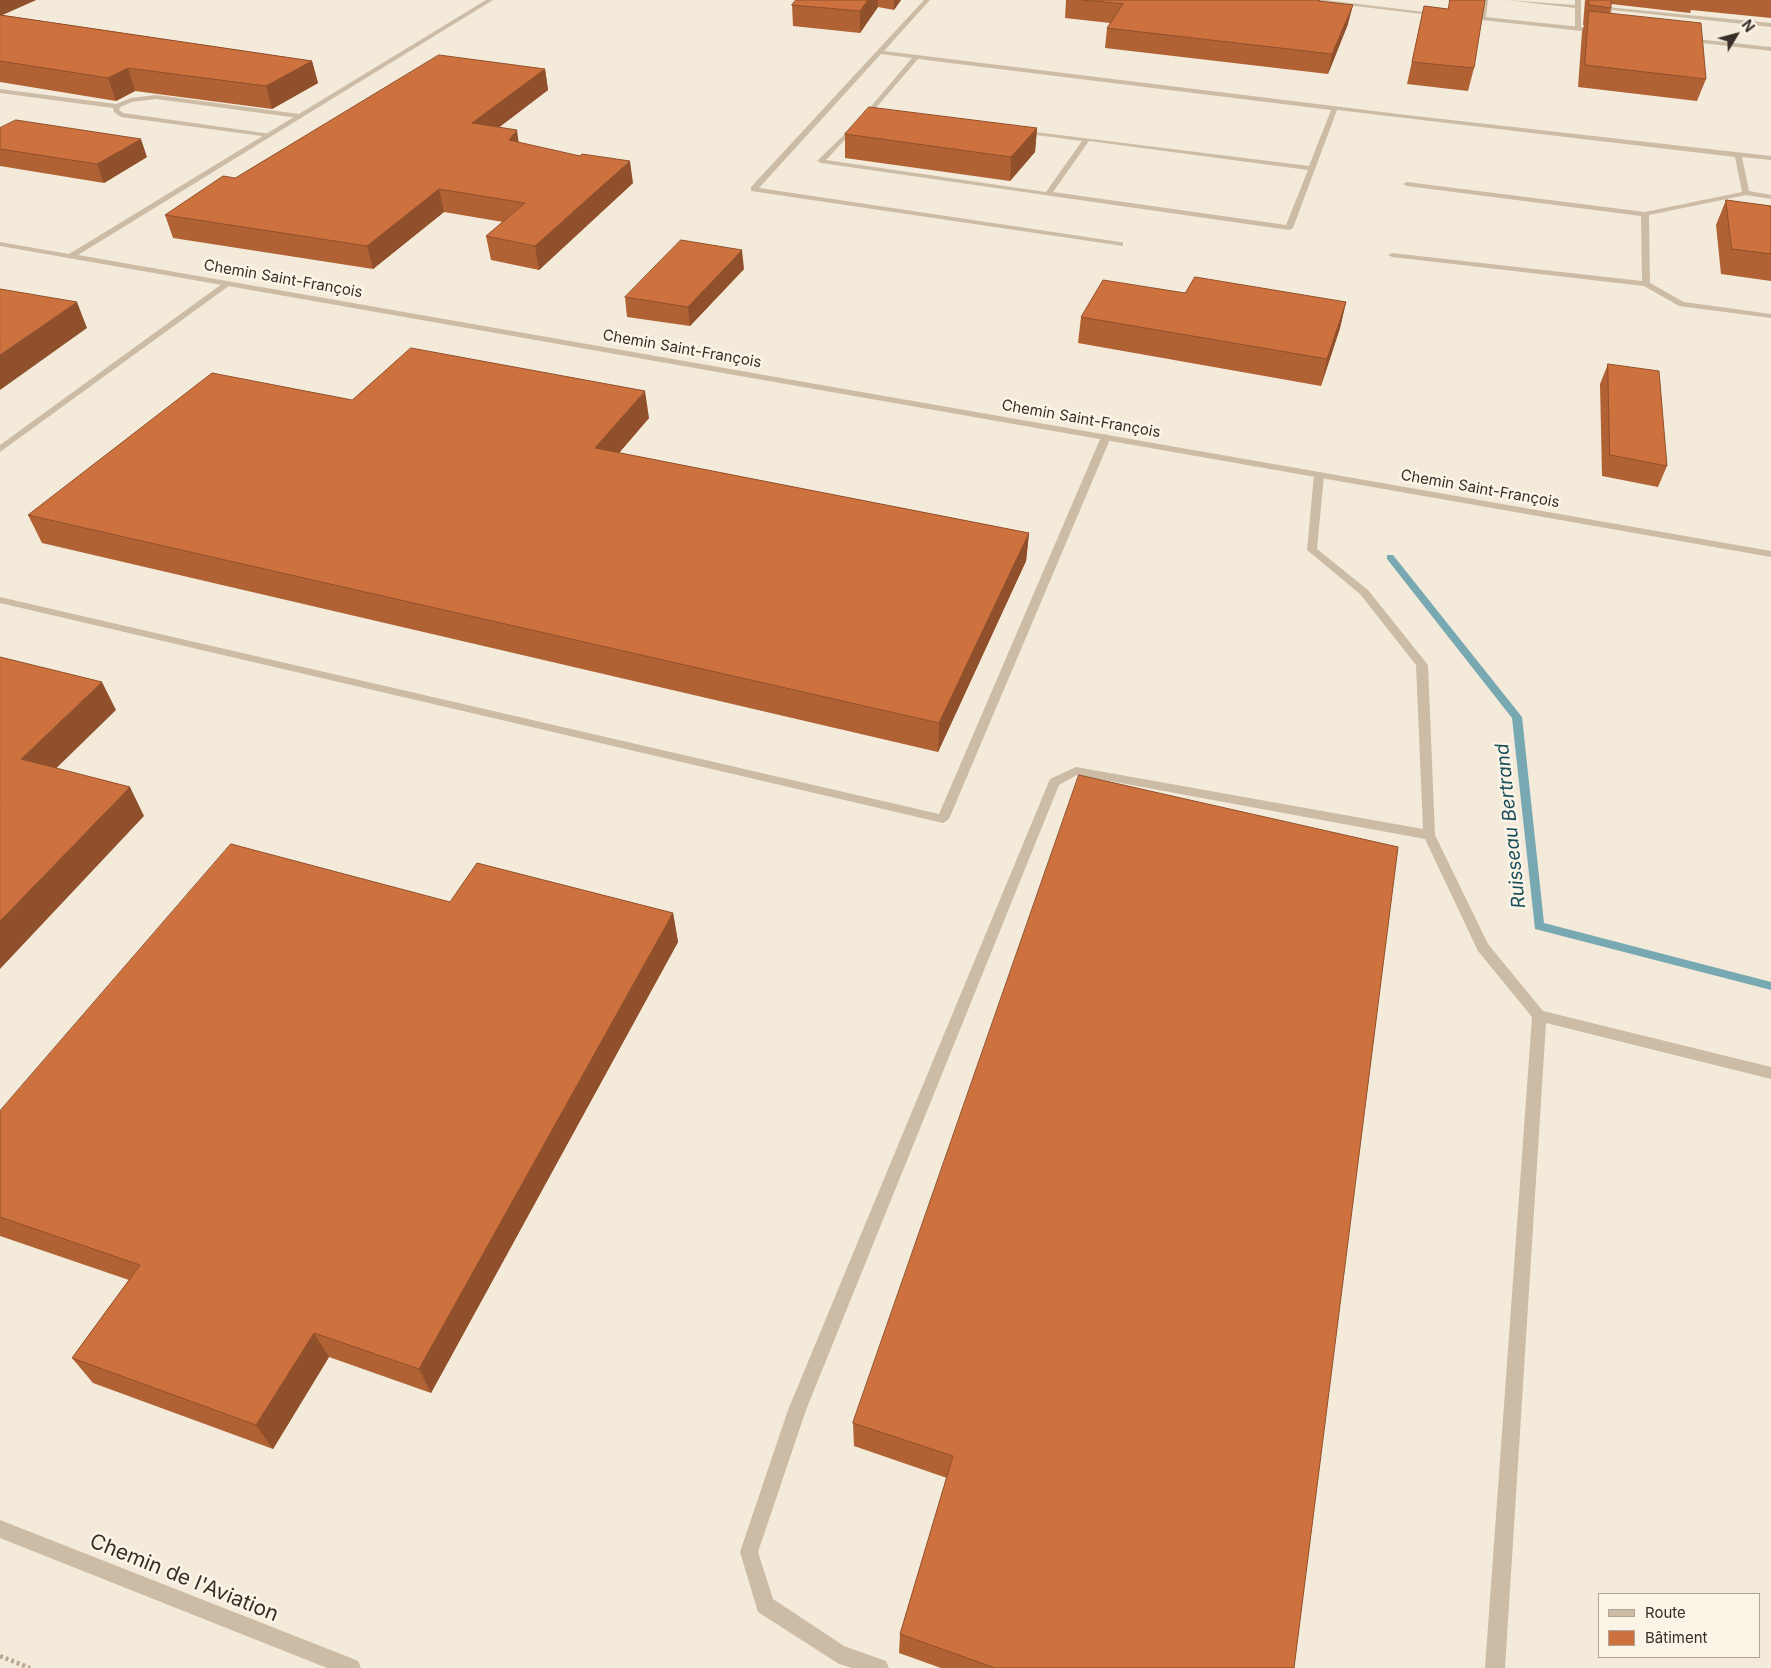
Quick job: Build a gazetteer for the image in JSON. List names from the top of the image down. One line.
{"streets":{"street":["Chemin Saint-François","Chemin de l'Aviation"]},"water":["Ruisseau Bertrand"],"legend":["Route","Bâtiment"],"north":"top right"}
